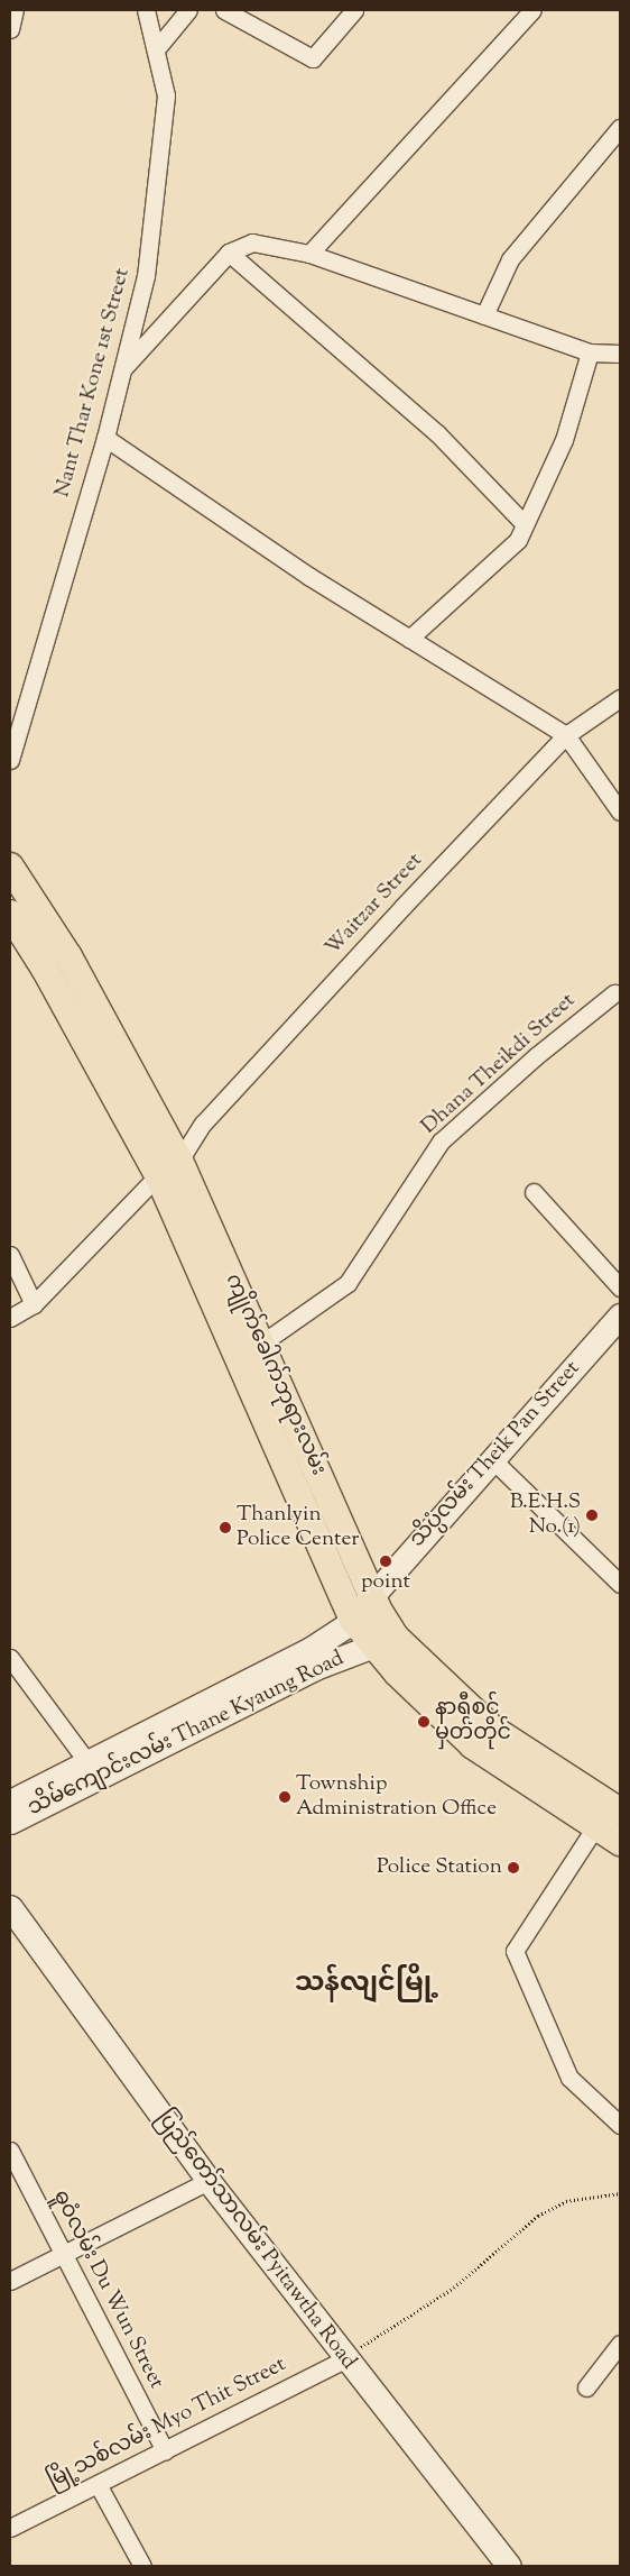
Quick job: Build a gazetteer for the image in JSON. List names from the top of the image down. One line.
{"streets":{"main road":["ကျိုက်ခေါက်ဘုရားလမ်း"],"street":["Nant Thar Kone 1st Street","Waitzar Street","Dhana Theikdi Street","သိပ္ပံလမ်း Theik Pan Street","သိမ်ကျောင်းလမ်း Thane Kyaung Road","ပြည်တော်သာလမ်း Pyitawtha Road","ဓူဝံလမ်း Du Wun Street","မြို့သစ်လမ်း Myo Thit Street"]},"crossings":[["Waitzar Street","ကျိုက်ခေါက်ဘုရားလမ်း"],["Dhana Theikdi Street","ကျိုက်ခေါက်ဘုရားလမ်း"],["ကျိုက်ခေါက်ဘုရားလမ်း","သိပ္ပံလမ်း Theik Pan Street"],["ကျိုက်ခေါက်ဘုရားလမ်း","သိမ်ကျောင်းလမ်း Thane Kyaung Road"],["သိပ္ပံလမ်း Theik Pan Street","သိမ်ကျောင်းလမ်း Thane Kyaung Road"],["ပြည်တော်သာလမ်း Pyitawtha Road","မြို့သစ်လမ်း Myo Thit Street"],["ဓူဝံလမ်း Du Wun Street","မြို့သစ်လမ်း Myo Thit Street"]],"districts":["သန်လျင်မြို့"],"places":["B.E.H.S No.(1)","Thanlyin Police Center","point","နာရီစင် မှတ်တိုင်","Township Administration Office","Police Station"]}
